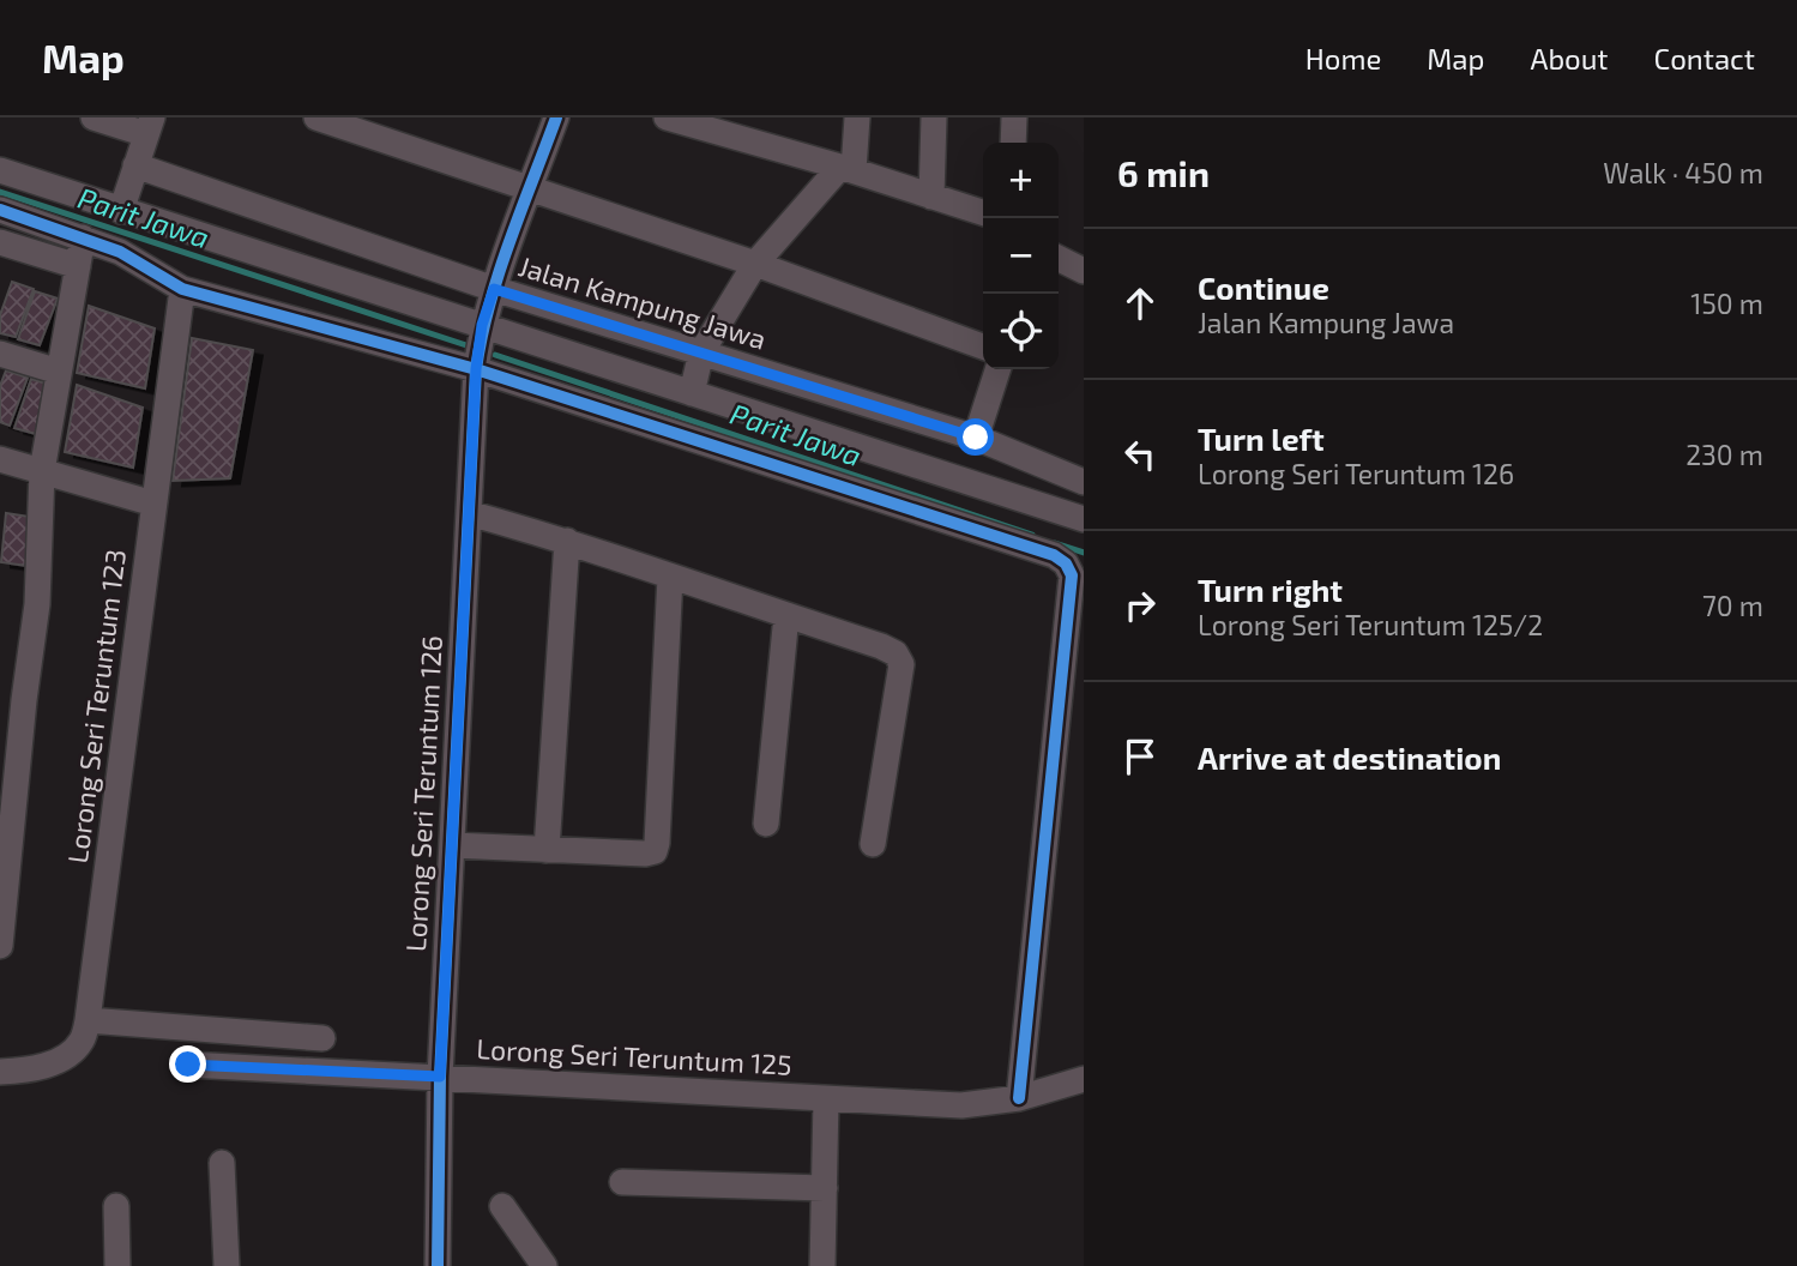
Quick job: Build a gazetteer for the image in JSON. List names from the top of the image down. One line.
{"streets":{"street":["Jalan Kampung Jawa","Lorong Seri Teruntum 123","Lorong Seri Teruntum 126","Lorong Seri Teruntum 125"]},"crossings":[["Jalan Kampung Jawa","Lorong Seri Teruntum 126"],["Lorong Seri Teruntum 126","Lorong Seri Teruntum 125"]],"water":["Parit Jawa"],"page":{"header":"Map","nav":["Home","Map","About","Contact"],"heading":["6 min","Walk · 450 m"],"map_buttons":["+","−"],"list":[["Continue","Jalan Kampung Jawa","150 m"],["Turn left","Lorong Seri Teruntum 126","230 m"],["Turn right","Lorong Seri Teruntum 125/2","70 m"],"Arrive at destination"]}}
